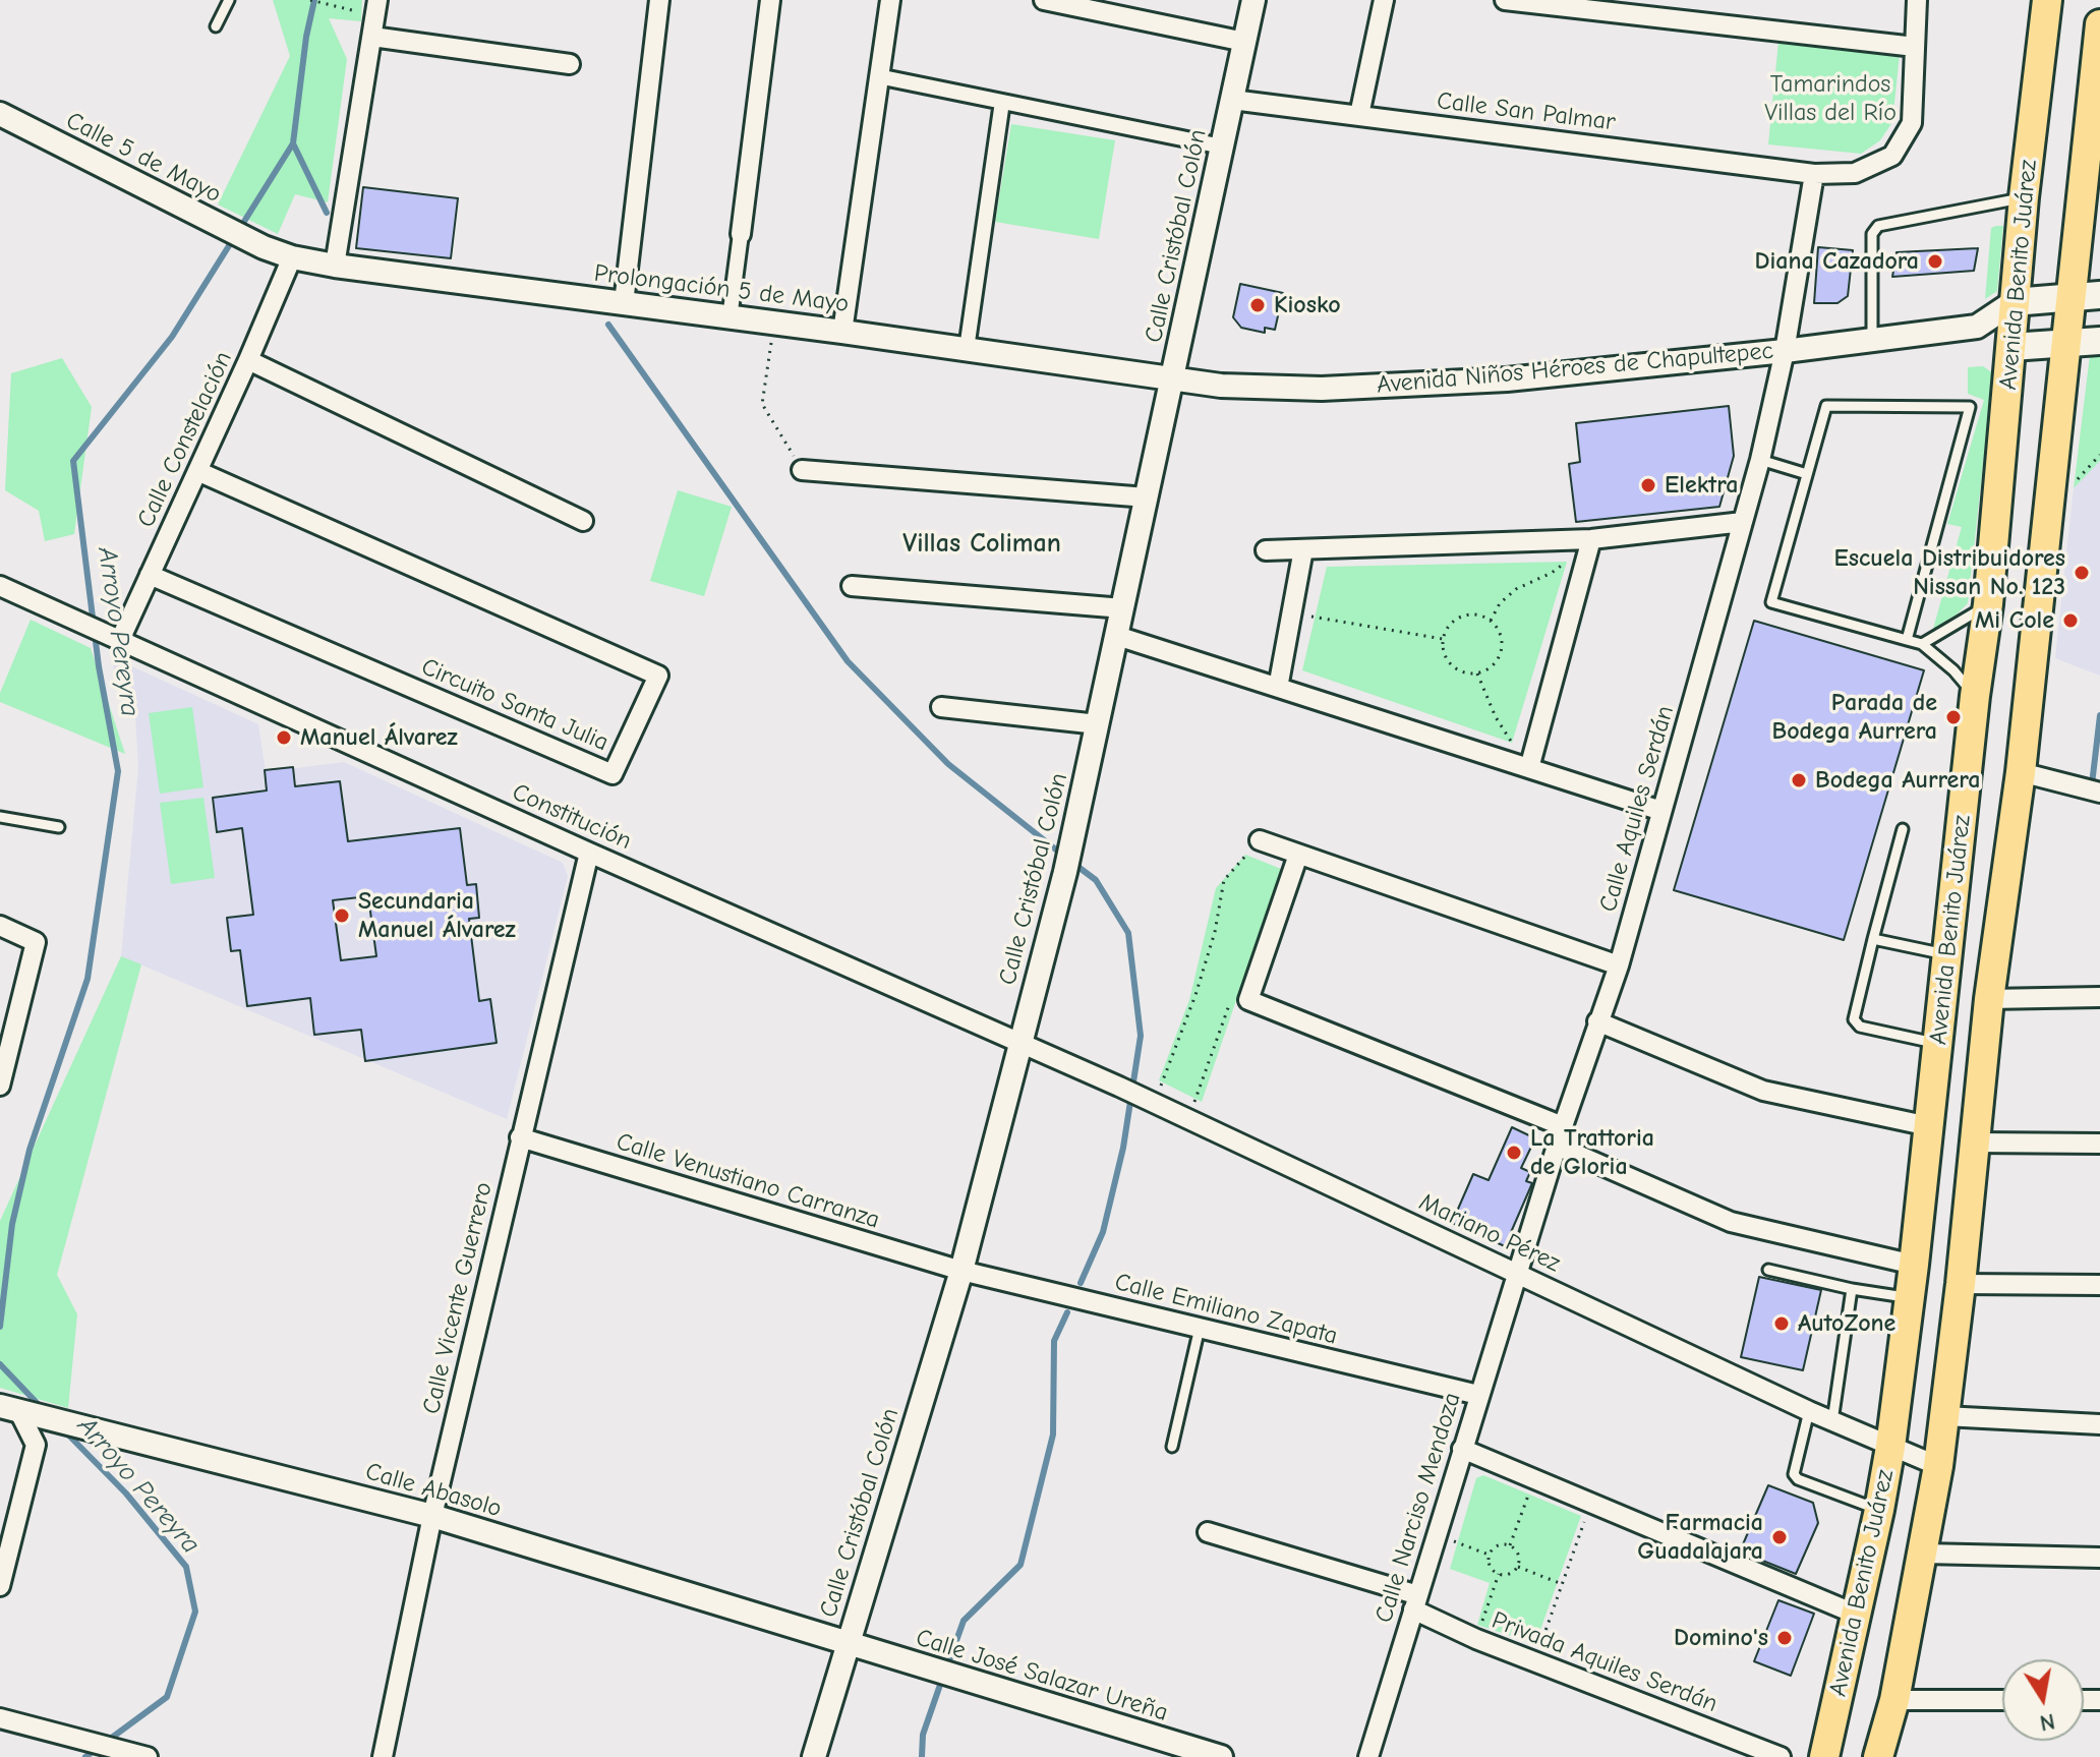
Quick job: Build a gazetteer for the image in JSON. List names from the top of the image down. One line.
{"streets":{"main road":["Avenida Benito Juárez","Avenida Niños Héroes de Chapultepec"],"street":["Calle San Palmar","Calle 5 de Mayo","Calle Cristóbal Colón","Prolongación 5 de Mayo","Calle Constelación","Circuito Santa Julia","Calle Aquiles Serdán","Constitución","Calle Venustiano Carranza","Mariano Pérez","Calle Vicente Guerrero","Calle Emiliano Zapata","Calle Abasolo","Calle Narciso Mendoza","Privada Aquiles Serdán","Calle José Salazar Ureña"]},"crossings":[["Calle San Palmar","Calle Cristóbal Colón"],["Calle San Palmar","Calle Aquiles Serdán"],["Calle 5 de Mayo","Prolongación 5 de Mayo"],["Calle Cristóbal Colón","Prolongación 5 de Mayo"],["Calle Cristóbal Colón","Avenida Niños Héroes de Chapultepec"],["Calle Cristóbal Colón","Constitución"],["Calle Cristóbal Colón","Calle Venustiano Carranza"],["Calle Cristóbal Colón","Mariano Pérez"],["Calle Cristóbal Colón","Calle Emiliano Zapata"],["Calle Cristóbal Colón","Calle Abasolo"],["Calle Cristóbal Colón","Calle José Salazar Ureña"],["Avenida Benito Juárez","Avenida Niños Héroes de Chapultepec"],["Avenida Benito Juárez","Mariano Pérez"],["Prolongación 5 de Mayo","Avenida Niños Héroes de Chapultepec"],["Prolongación 5 de Mayo","Calle Constelación"],["Avenida Niños Héroes de Chapultepec","Calle Aquiles Serdán"],["Calle Constelación","Circuito Santa Julia"],["Calle Constelación","Constitución"],["Calle Aquiles Serdán","Mariano Pérez"],["Calle Aquiles Serdán","Calle Narciso Mendoza"],["Constitución","Mariano Pérez"],["Constitución","Calle Vicente Guerrero"],["Calle Venustiano Carranza","Calle Vicente Guerrero"],["Calle Venustiano Carranza","Calle Emiliano Zapata"],["Mariano Pérez","Calle Narciso Mendoza"],["Calle Vicente Guerrero","Calle Abasolo"],["Calle Emiliano Zapata","Calle Narciso Mendoza"],["Calle Abasolo","Calle José Salazar Ureña"],["Calle Narciso Mendoza","Privada Aquiles Serdán"]],"districts":["Villas Coliman"],"water":["Arroyo Pereyra"],"parks":["Tamarindos Villas del Río"],"places":["Diana Cazadora","Kiosko","Elektra","Escuela Distribuidores Nissan No. 123","Mi Cole","Parada de Bodega Aurrera","Manuel Álvarez","Bodega Aurrera","Secundaria Manuel Álvarez","La Trattoria de Gloria","AutoZone","Farmacia Guadalajara","Domino's"],"north":"bottom"}
